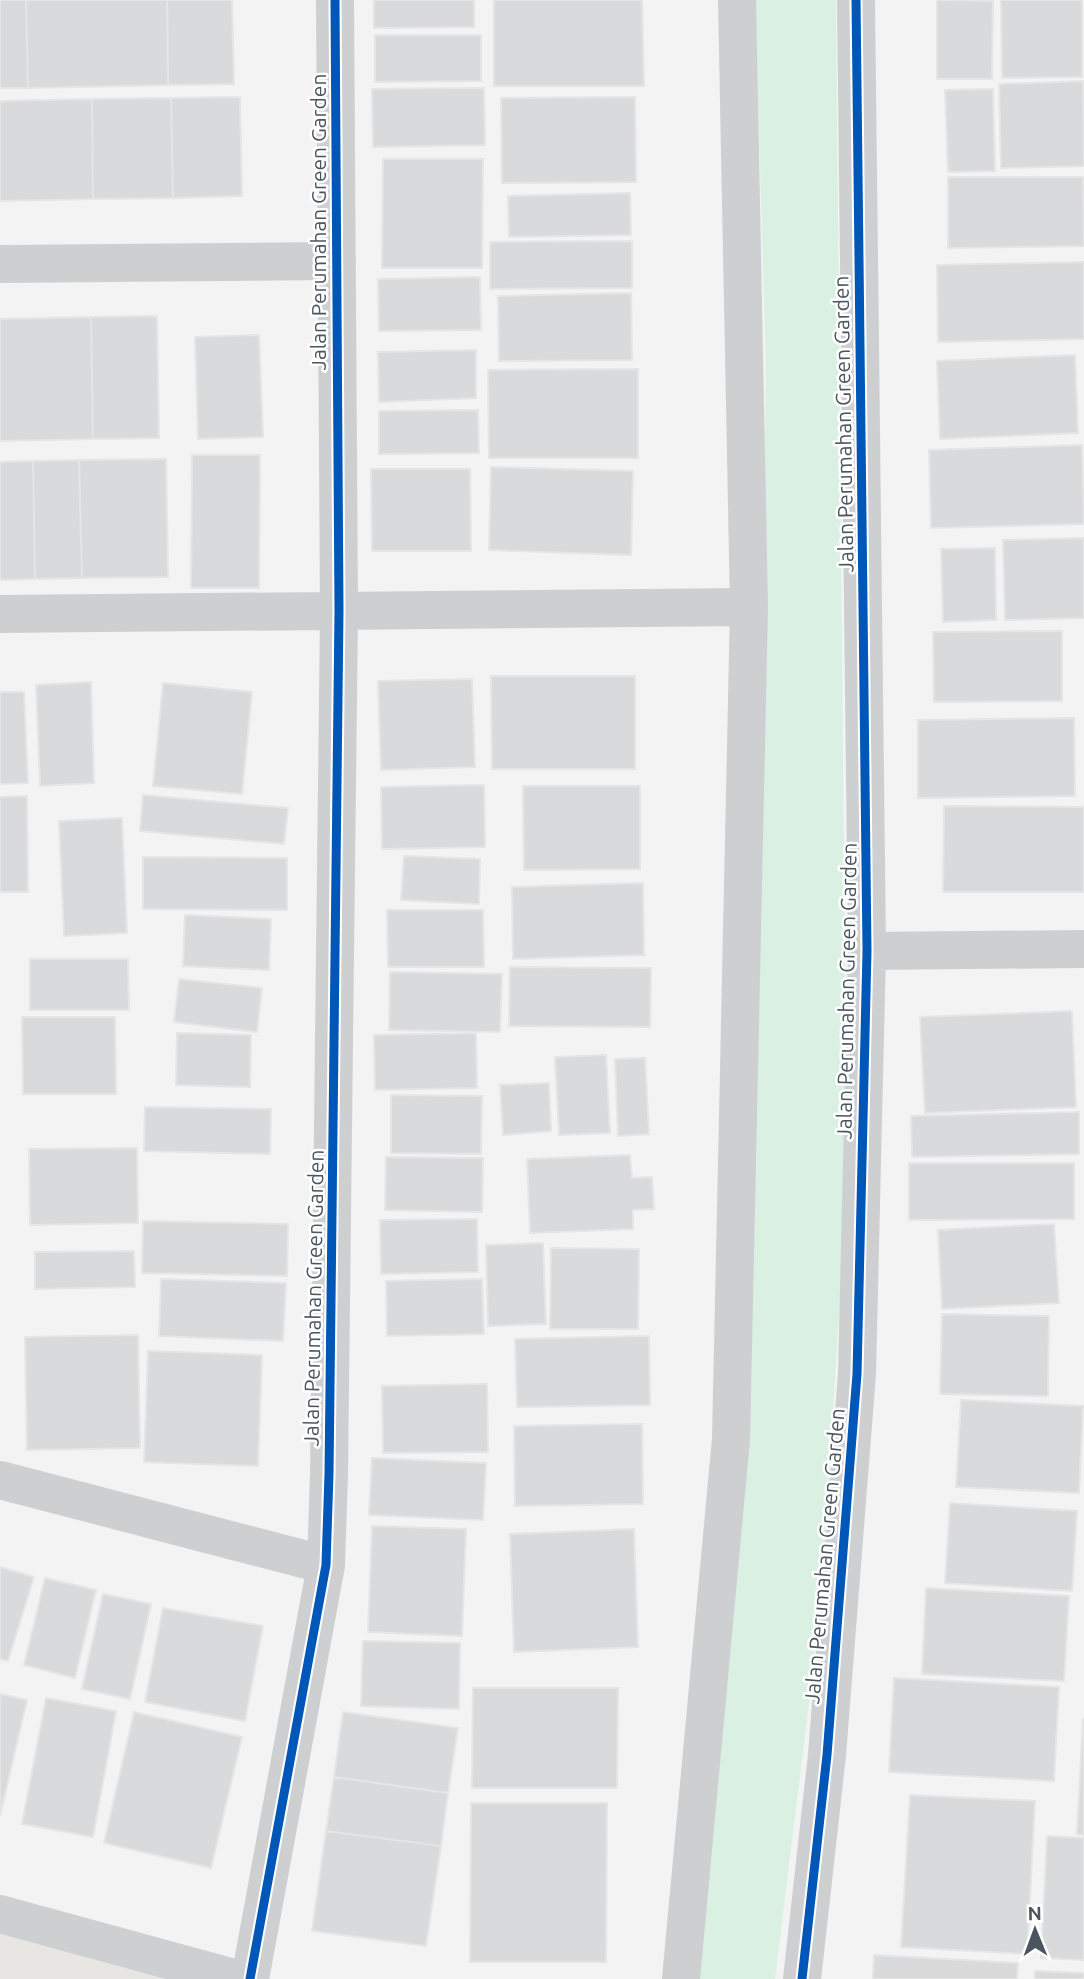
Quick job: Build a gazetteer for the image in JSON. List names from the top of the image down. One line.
{"streets":{"street":["Jalan Perumahan Green Garden"]},"north":"top"}
